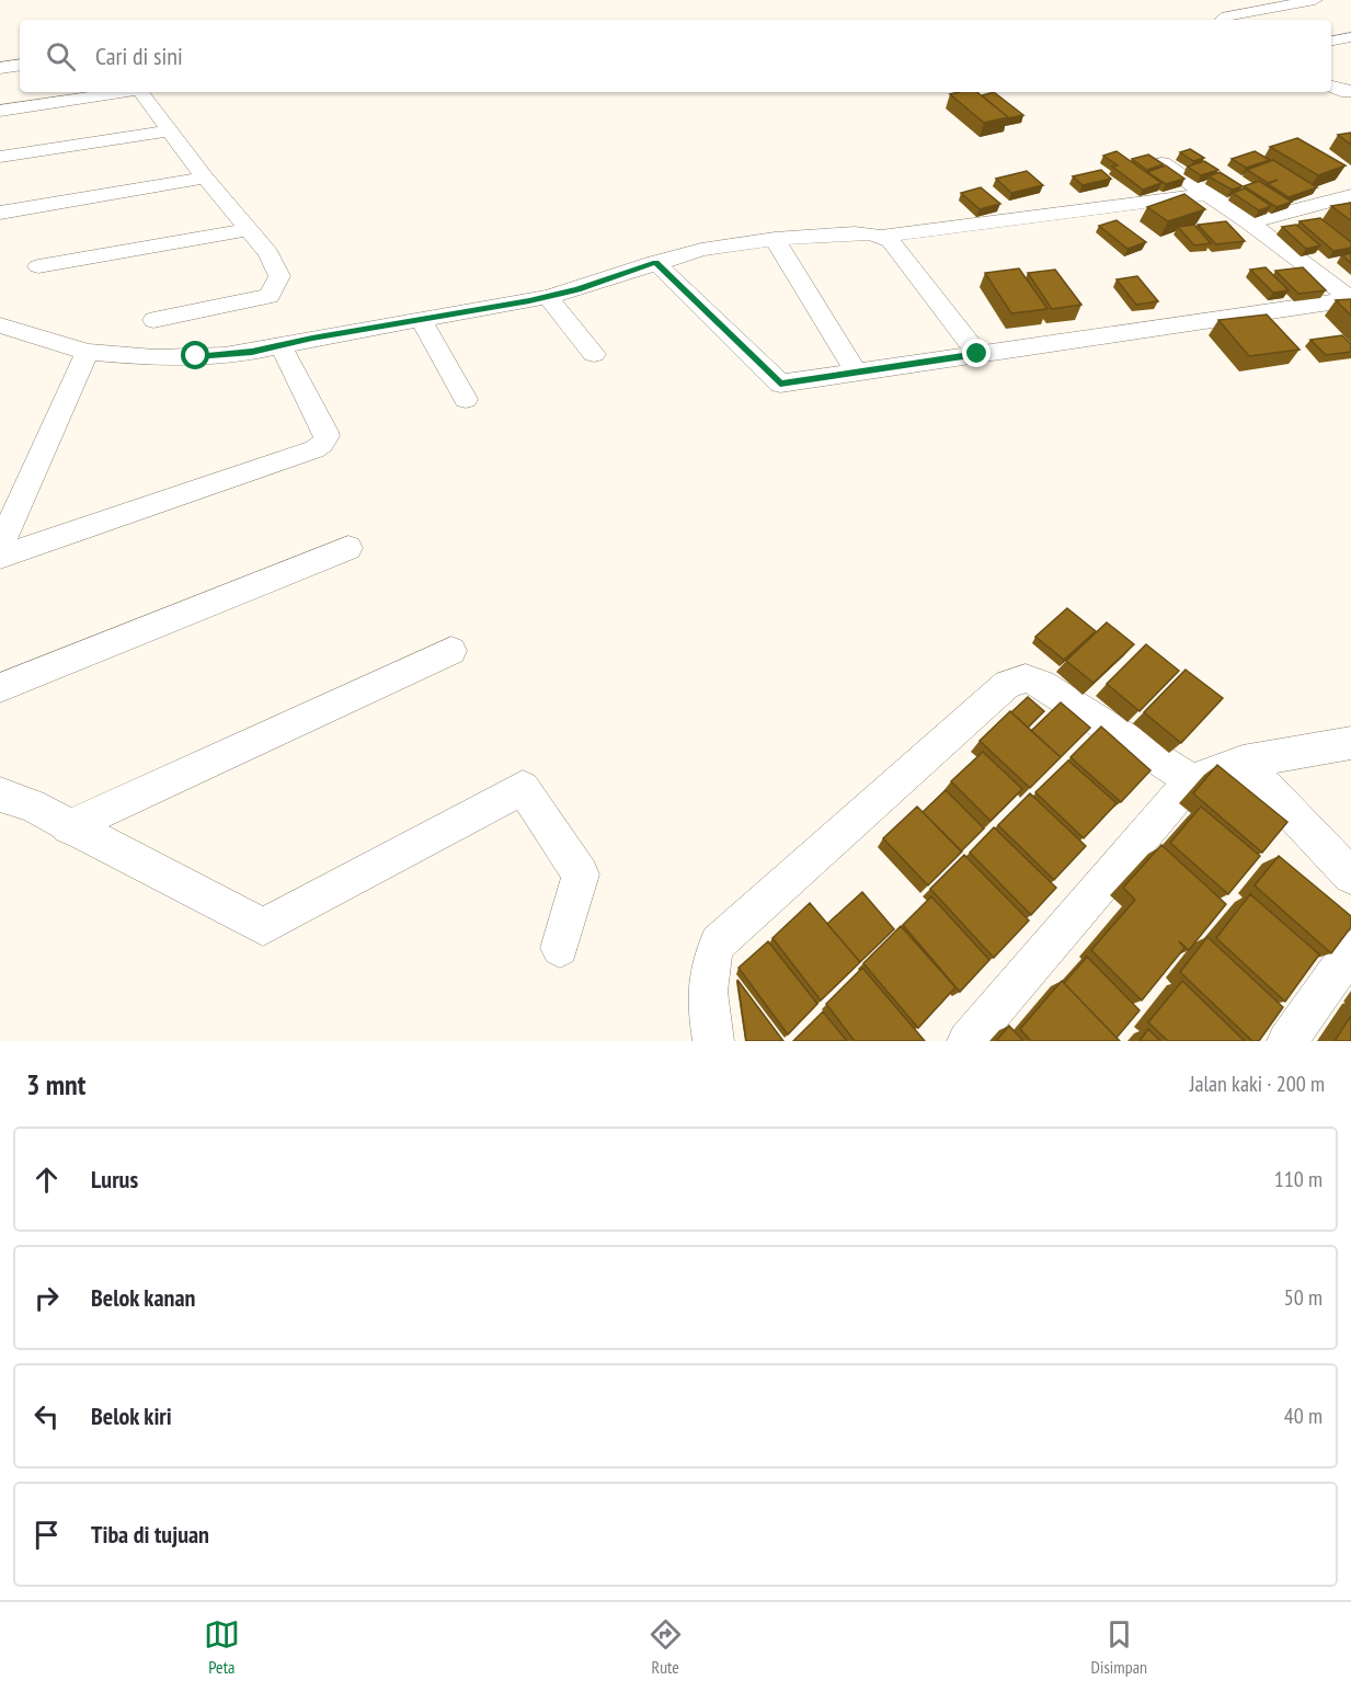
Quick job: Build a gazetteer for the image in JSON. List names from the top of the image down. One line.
{"page":{"search":"Cari di sini","heading":["3 mnt","Jalan kaki · 200 m"],"list":[["Lurus","110 m"],["Belok kanan","50 m"],["Belok kiri","40 m"],"Tiba di tujuan"],"nav":["Peta","Rute","Disimpan"]}}
